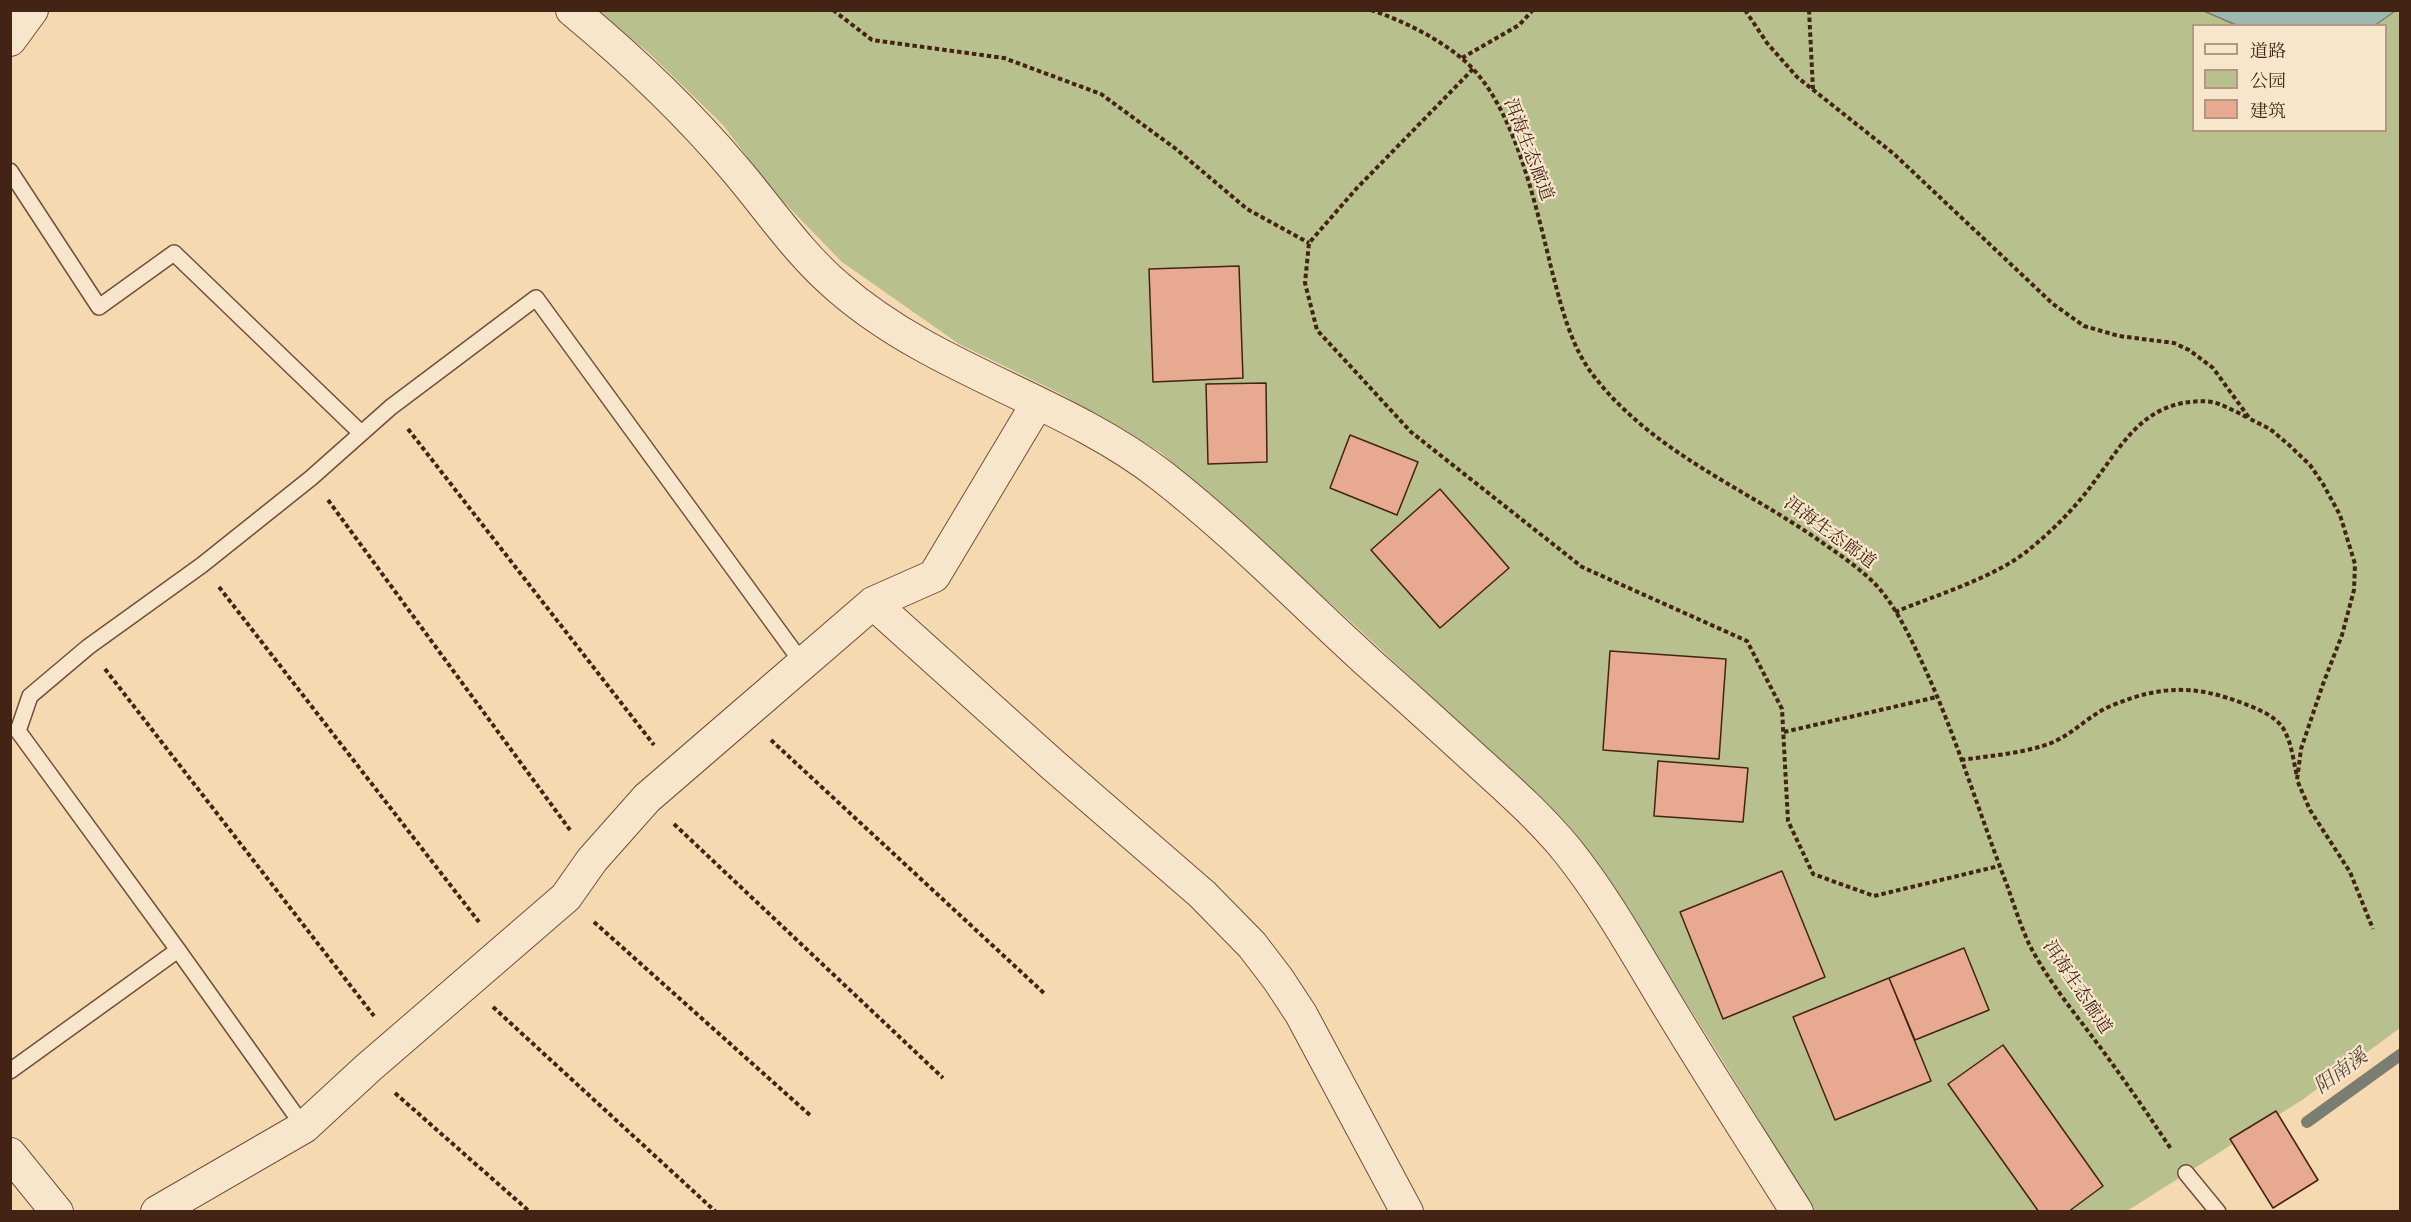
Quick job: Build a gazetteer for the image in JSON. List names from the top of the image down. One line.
{"streets":{"path":["洱海生态廊道"]},"water":["阳南溪"],"legend":["道路","公园","建筑"]}
